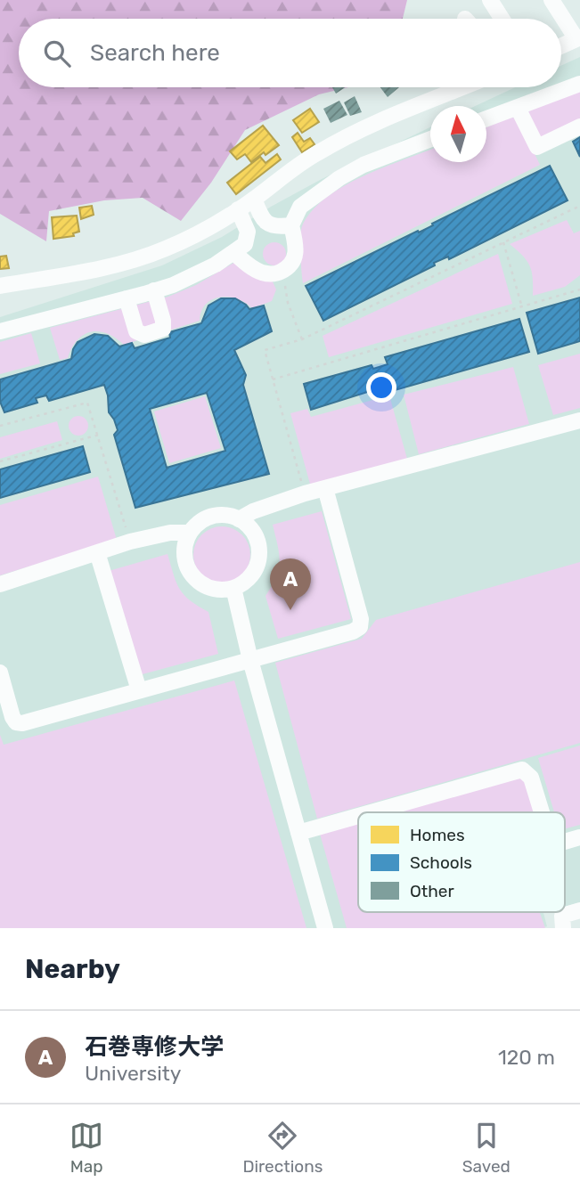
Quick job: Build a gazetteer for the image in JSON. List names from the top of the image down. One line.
{"legend":["Homes","Schools","Other"],"north":"top","page":{"search":"Search here","pins":"A","heading":"Nearby","list":[{"mark":"A","name":"石巻専修大学","note":"University","value":"120 m"}],"nav":["Map","Directions","Saved"]}}
